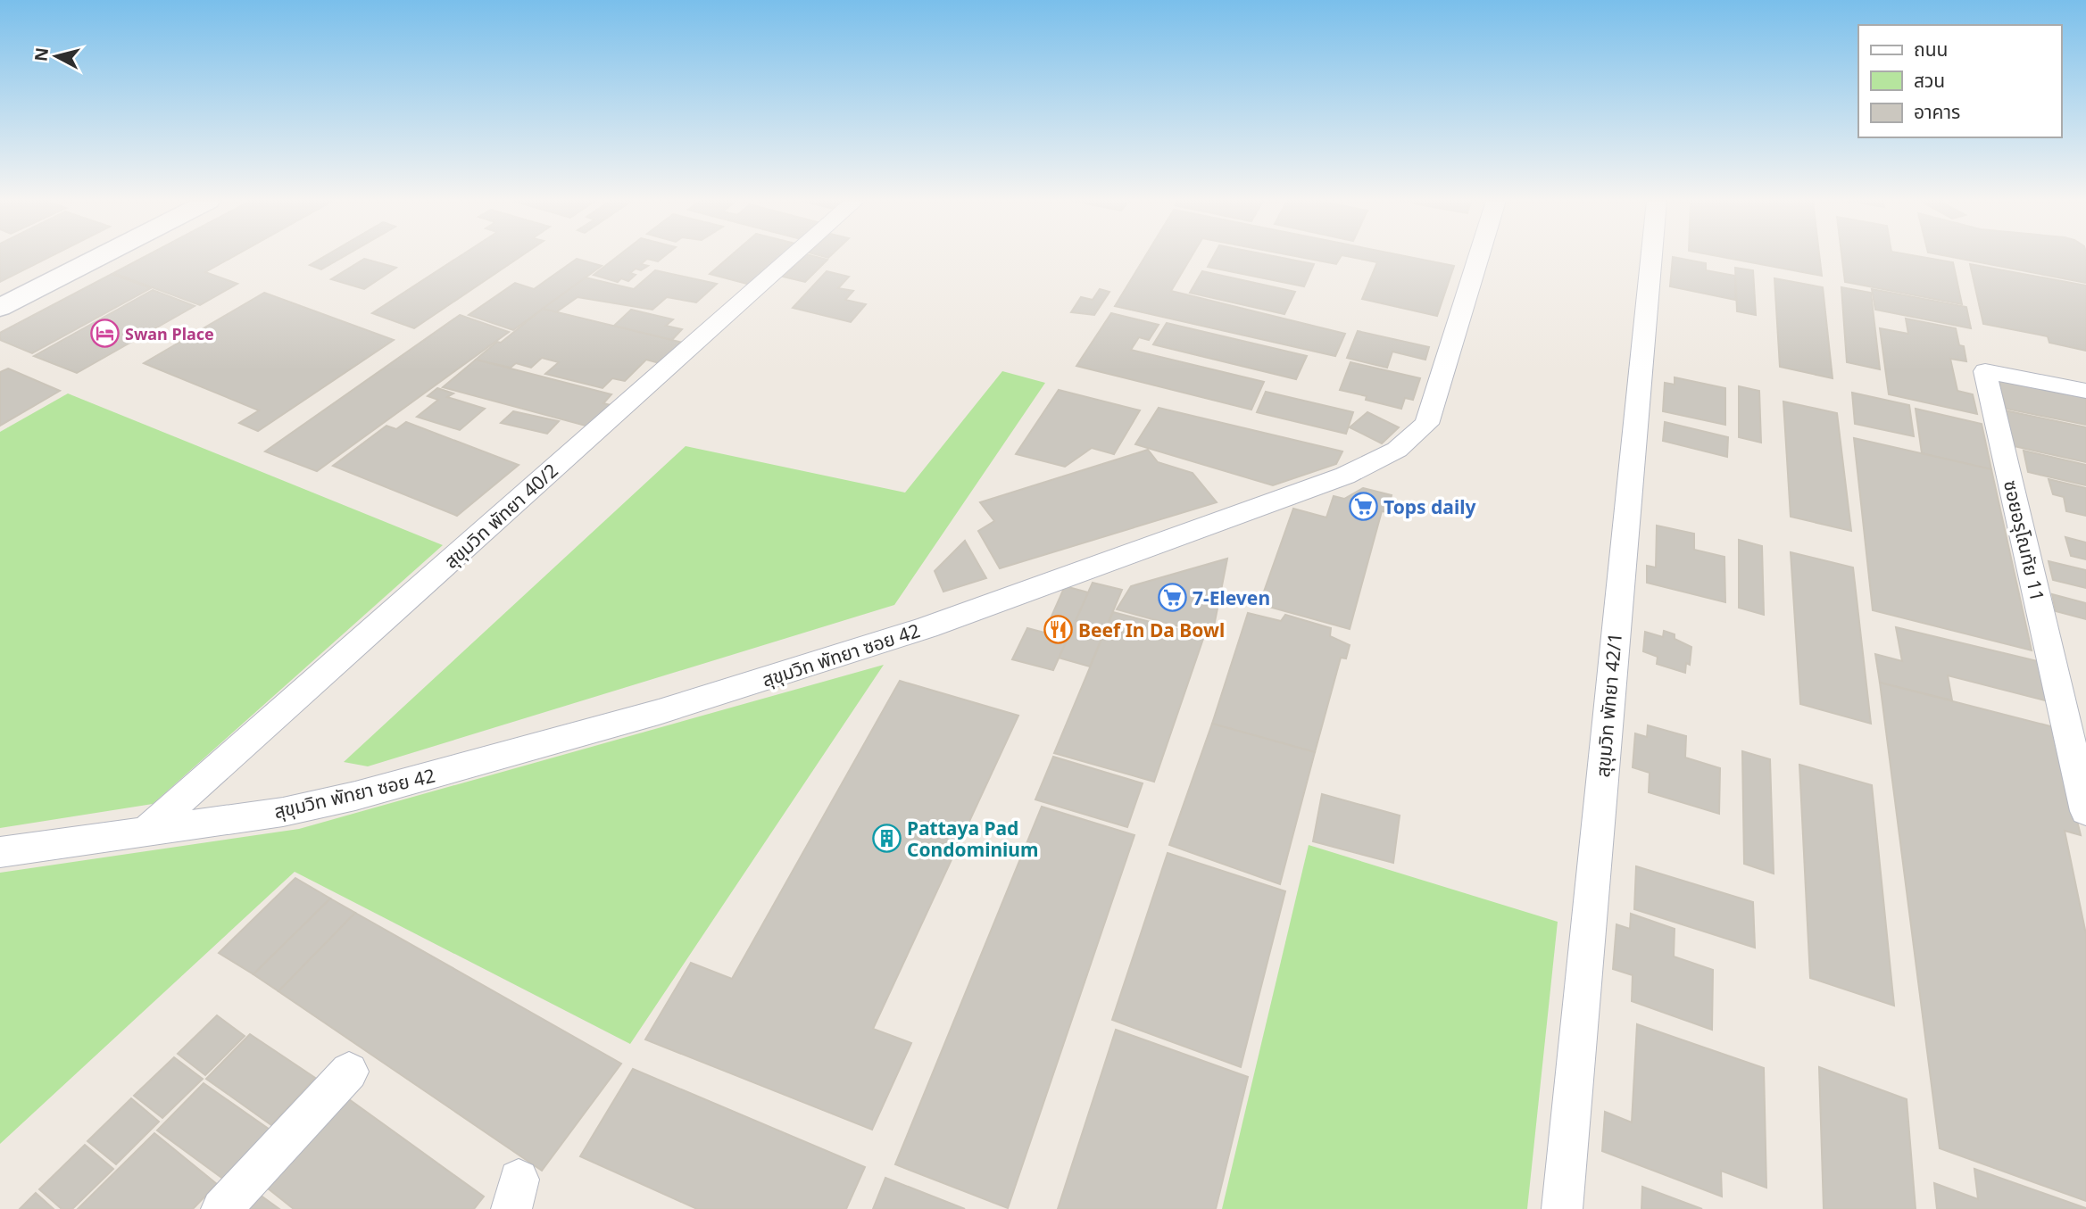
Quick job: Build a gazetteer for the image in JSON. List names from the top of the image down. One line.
{"streets":{"street":["สุขุมวิท พัทยา 40/2","ซอยอรุโณทัย 11","สุขุมวิท พัทยา ซอย 42","สุขุมวิท พัทยา 42/1"]},"crossings":[["สุขุมวิท พัทยา 40/2","สุขุมวิท พัทยา ซอย 42"]],"places":{"hotel":["Swan Place"],"supermarket":["Tops daily","7-Eleven"],"restaurant":["Beef In Da Bowl"],"building":["Pattaya Pad Condominium"]},"legend":["ถนน","สวน","อาคาร"],"north":"left"}
